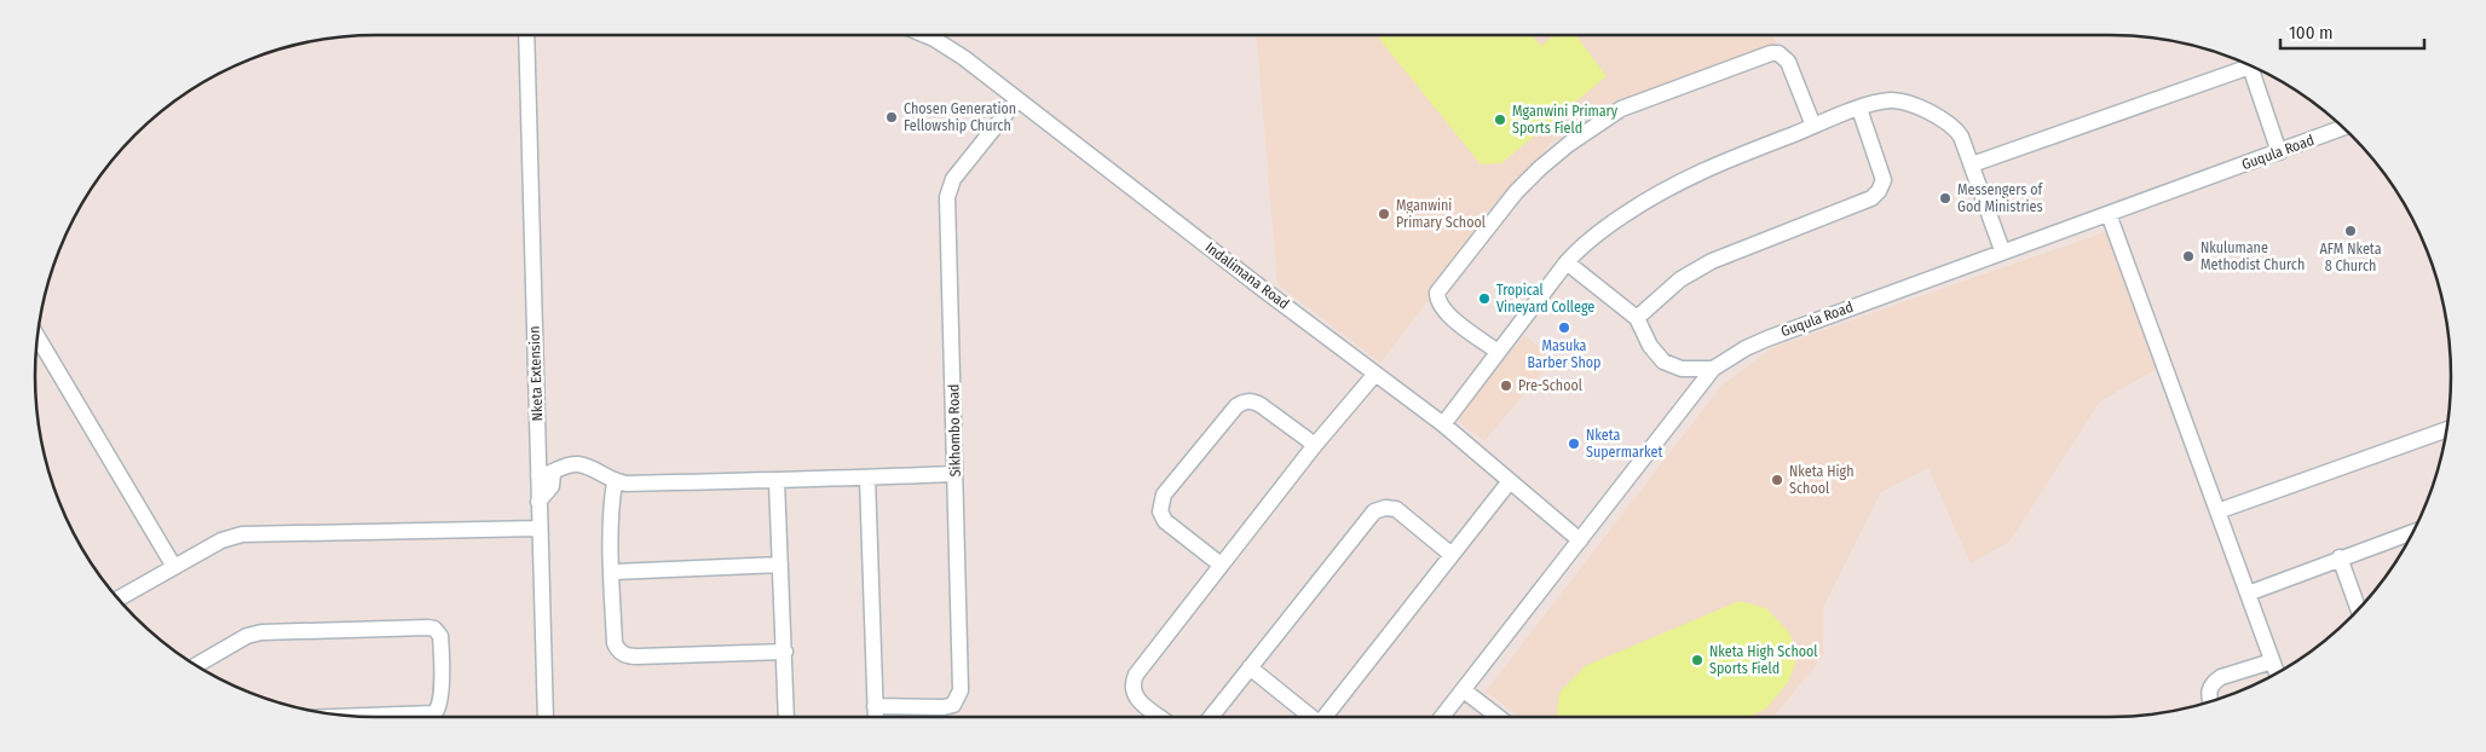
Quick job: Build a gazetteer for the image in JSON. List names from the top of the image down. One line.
{"streets":{"street":["Guqula Road","Indalimana Road","Nketa Extension","Sikhombo Road"]},"crossings":[["Guqula Road","Indalimana Road"],["Indalimana Road","Sikhombo Road"]],"places":["Chosen Generation Fellowship Church","Mganwini Primary Sports Field","Messengers of God Ministries","Mganwini Primary School","AFM Nketa 8 Church","Nkulumane Methodist Church","Tropical Vineyard College","Masuka Barber Shop","Pre-School","Nketa Supermarket","Nketa High School","Nketa High School Sports Field"],"scale_bar":"100 m"}
